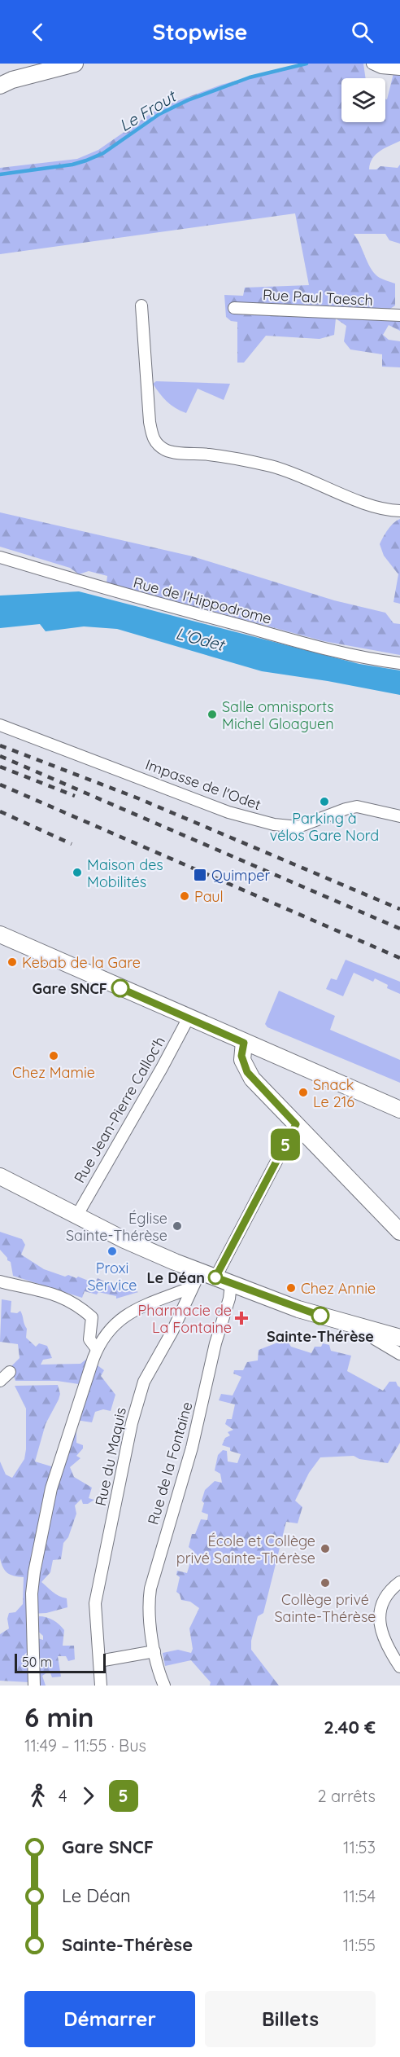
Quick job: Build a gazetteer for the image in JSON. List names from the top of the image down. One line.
{"streets":{"street":["Rue Paul Taesch","Rue de l'Hippodrome","Impasse de l'Odet","Rue Jean-Pierre Calloc'h","Rue du Maquis","Rue de la Fontaine"]},"water":["Le Frout","L'Odet"],"places":{"other":["Salle omnisports Michel Gloaguen","Parking à vélos Gare Nord","Maison des Mobilités","Paul","Kebab de la Gare","Gare SNCF","Chez Mamie","Snack Le 216","Église Sainte-Thérèse","Proxi Service","Le Déan","Chez Annie","Sainte-Thérèse","École et Collège privé Sainte-Thérèse","Collège privé Sainte-Thérèse"],"transit":["Quimper"],"health":["Pharmacie de La Fontaine"]},"lines":["bus line 5"],"scale_bar":"50 m","page":{"header":"Stopwise","on_map":"5","scale":"50 m","heading":["6 min","11:49 – 11:55 · Bus","2.40 €"],"legs":["4","5","2 arrêts"],"list":[{"name":"Gare SNCF","value":"11:53"},{"name":"Le Déan","value":"11:54"},{"name":"Sainte-Thérèse","value":"11:55"}],"buttons":["Démarrer","Billets"]}}
